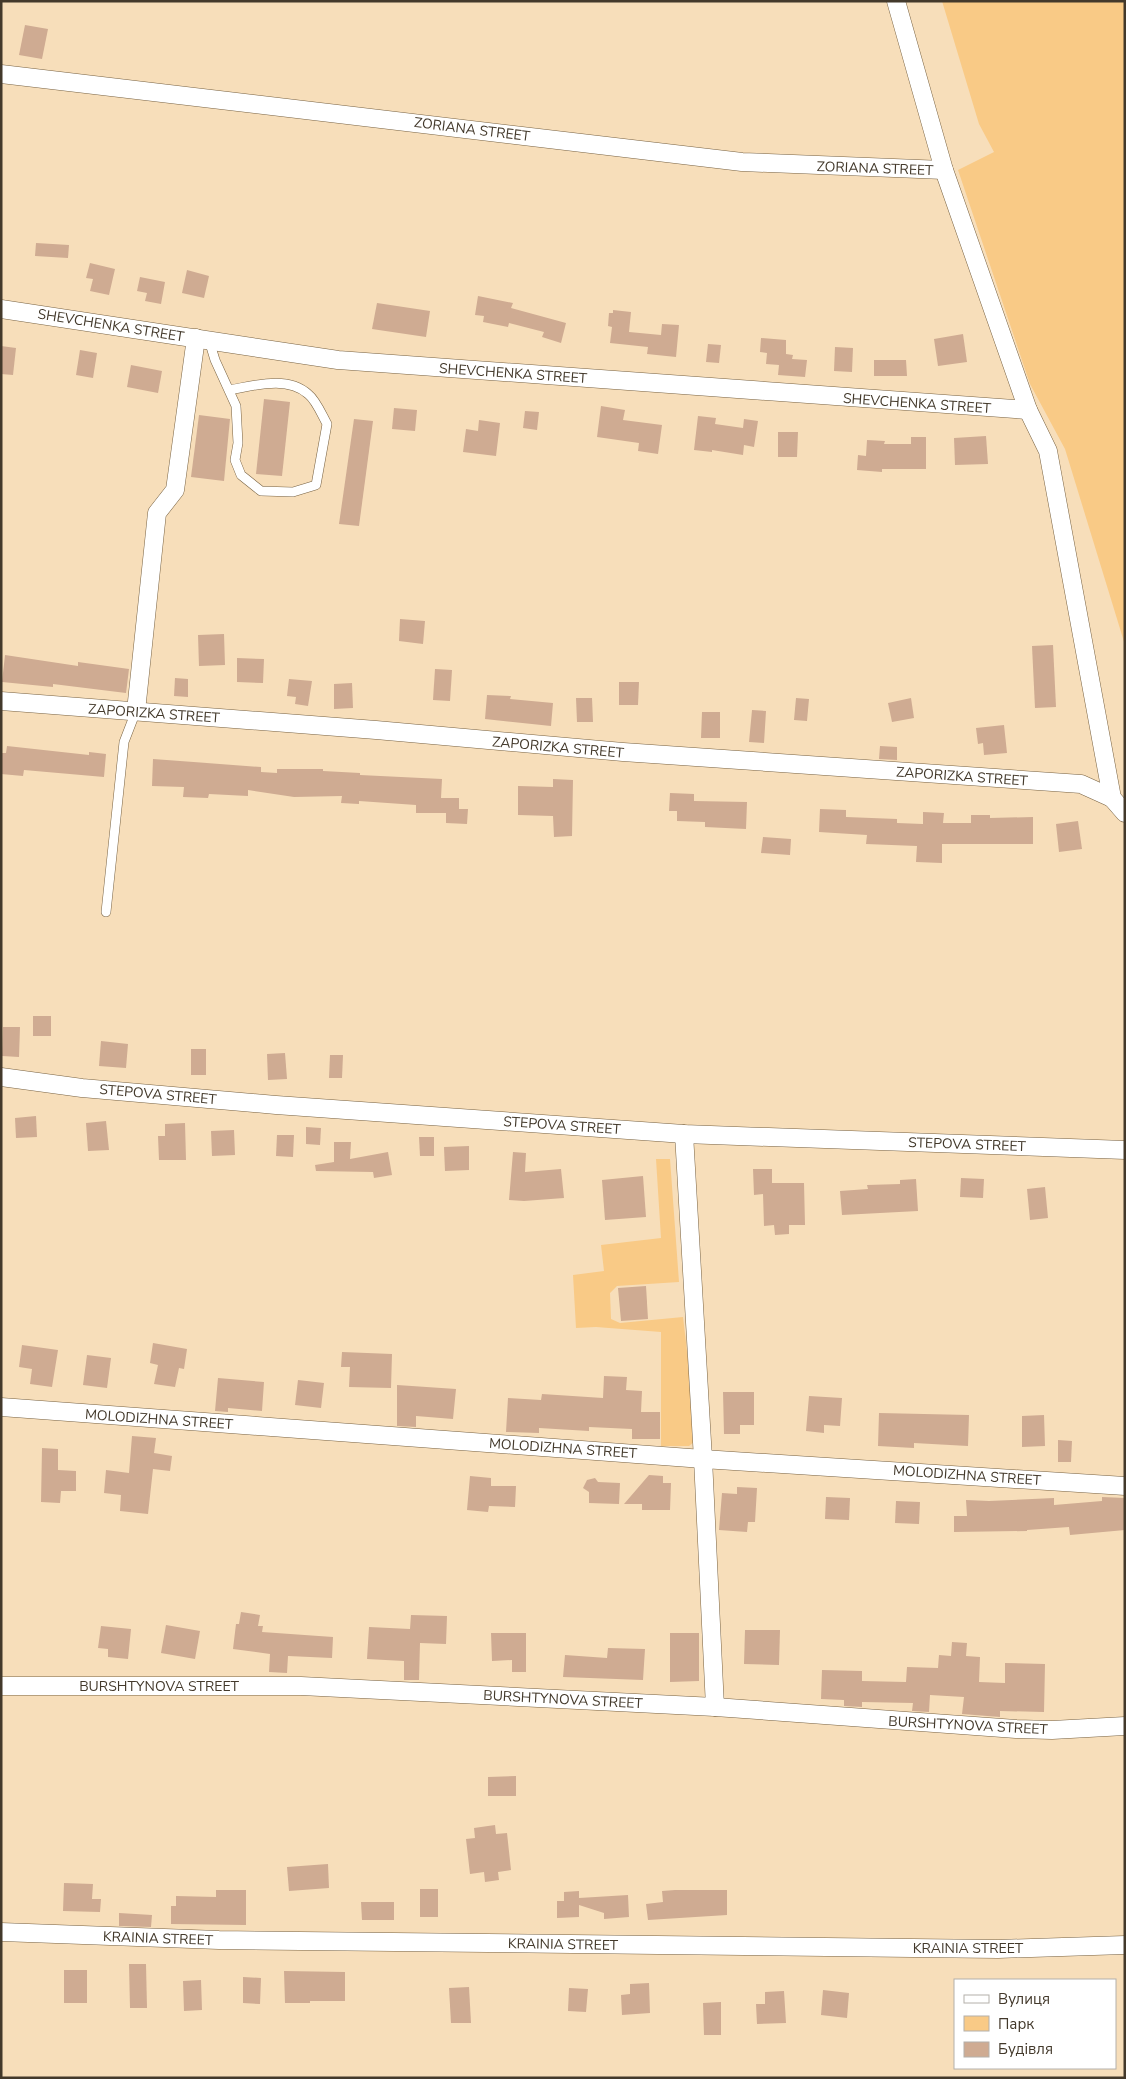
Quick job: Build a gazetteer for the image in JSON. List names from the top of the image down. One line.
{"streets":{"street":["ZORIANA STREET","SHEVCHENKA STREET","ZAPORIZKA STREET","STEPOVA STREET","MOLODIZHNA STREET","BURSHTYNOVA STREET","KRAINIA STREET"]},"legend":["Вулиця","Парк","Будівля"]}
